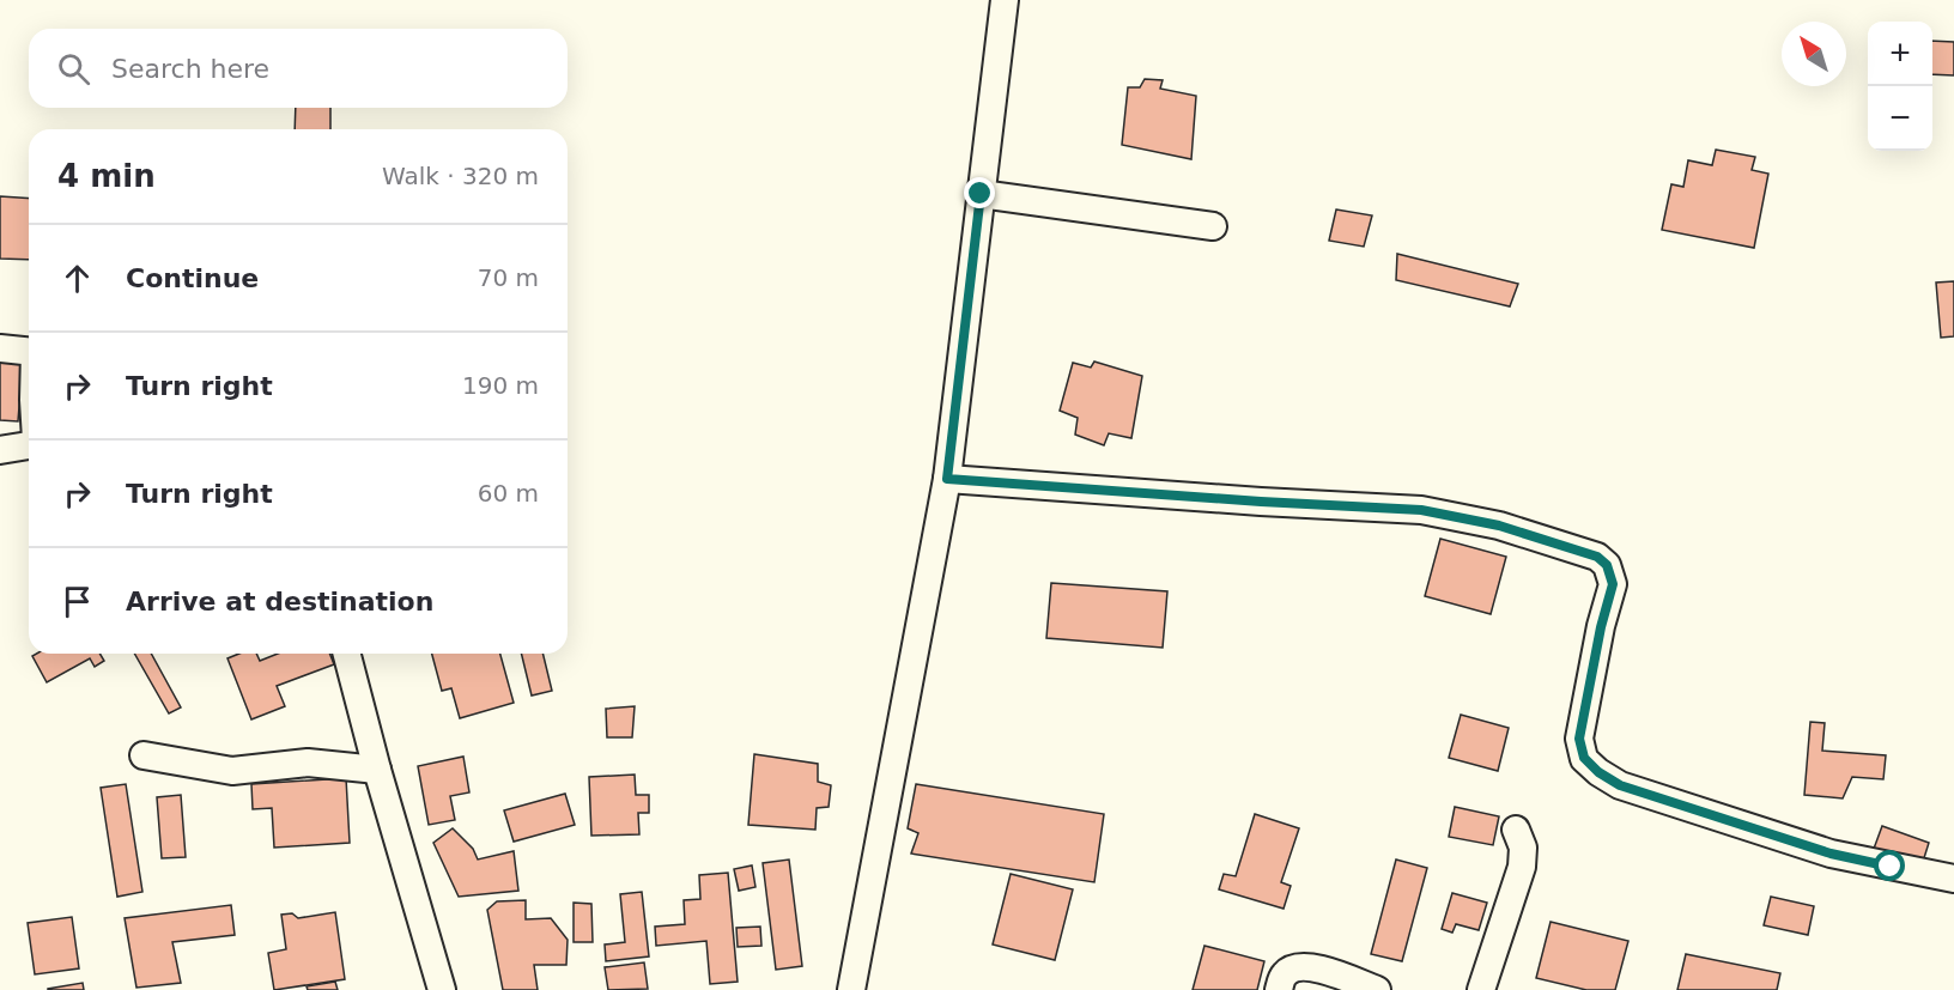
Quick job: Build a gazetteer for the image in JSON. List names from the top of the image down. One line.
{"north":"top left","page":{"map_buttons":["+","−"],"search":"Search here","heading":["4 min","Walk · 320 m"],"list":[["Continue","70 m"],["Turn right","190 m"],["Turn right","60 m"],"Arrive at destination"]}}
